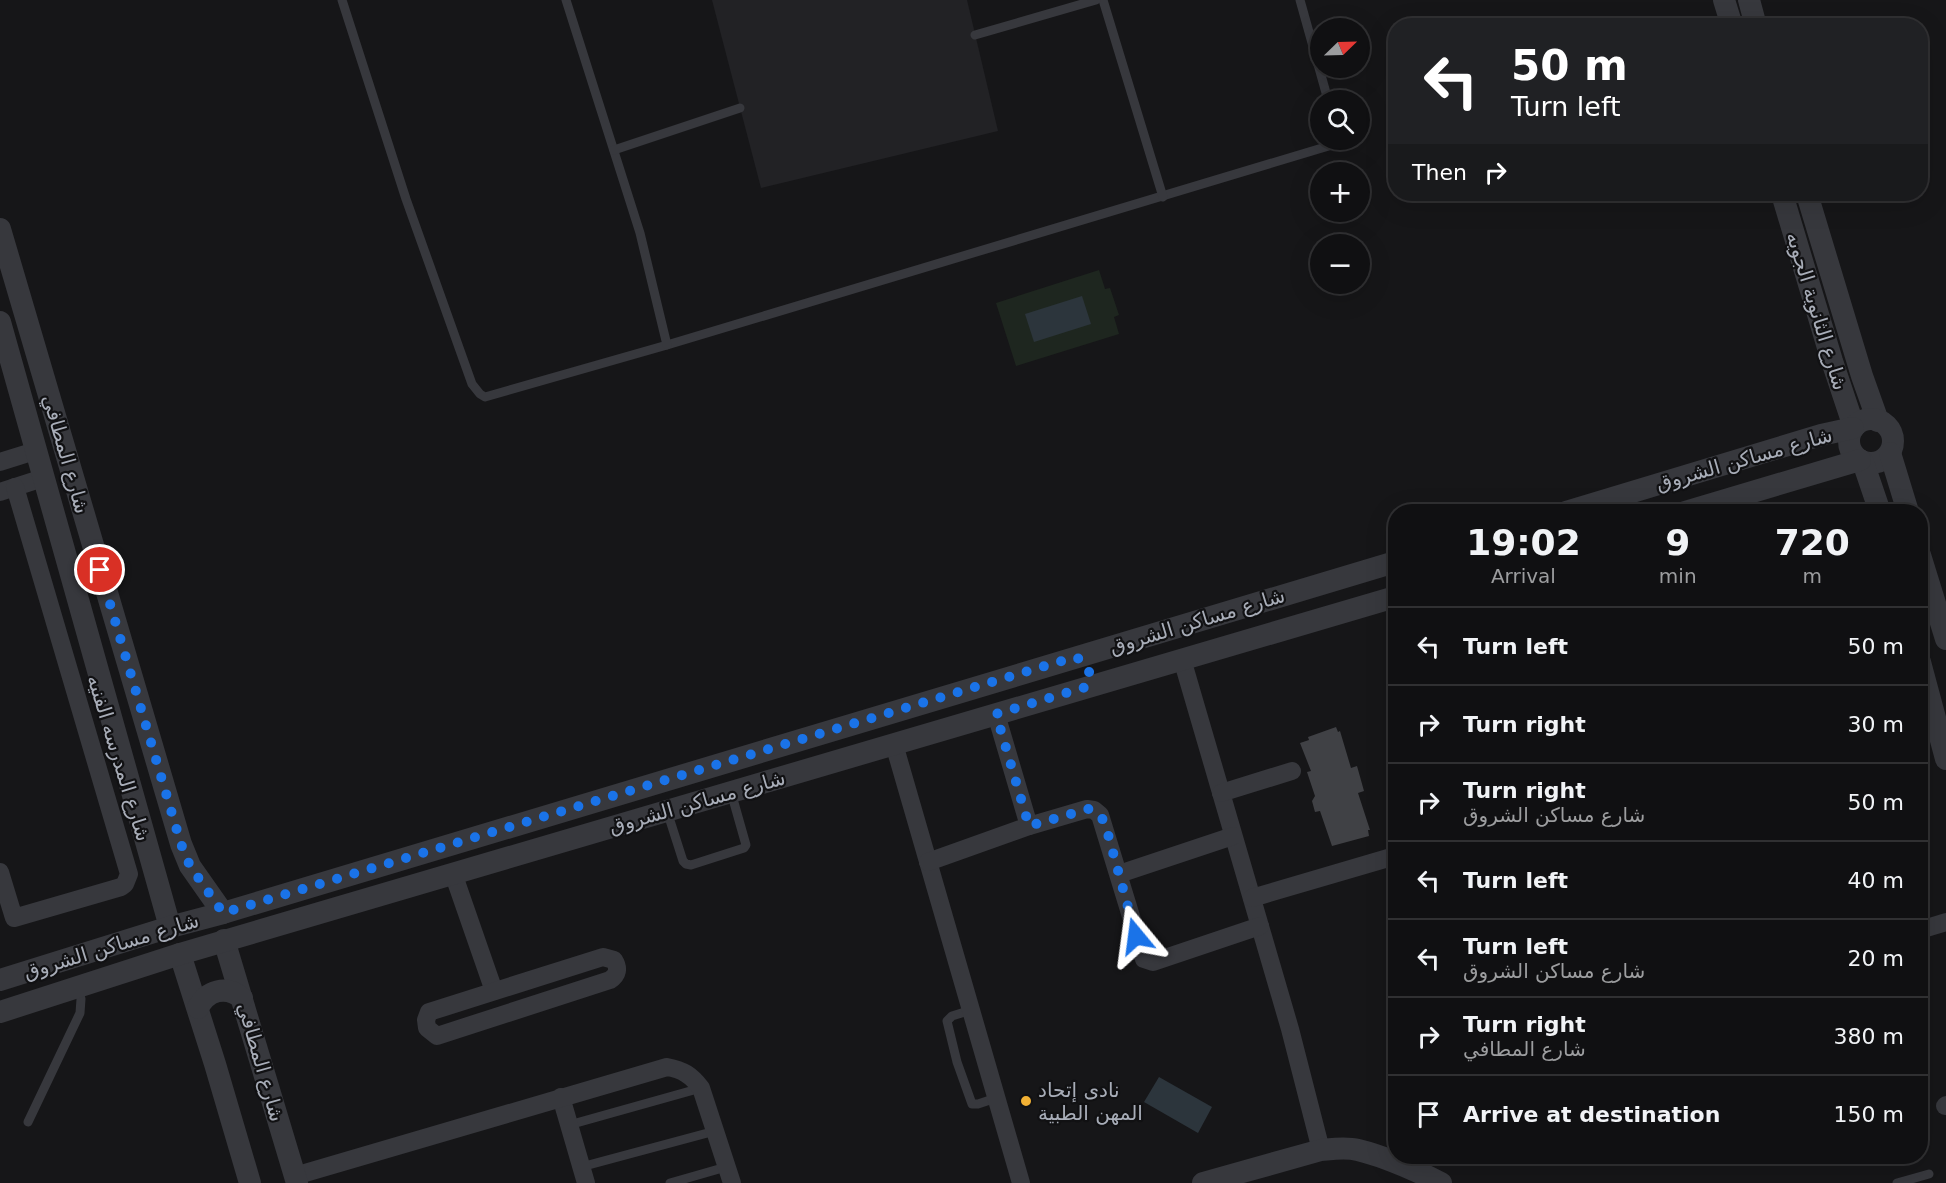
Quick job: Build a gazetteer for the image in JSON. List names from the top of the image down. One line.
{"streets":{"street":["شارع الثانوية الجويه","شارع المطافي","شارع مساكن الشروق","شارع المدرسه الفنيه"]},"crossings":[["شارع الثانوية الجويه","شارع مساكن الشروق"],["شارع المطافي","شارع مساكن الشروق"]],"places":["نادى إتحاد المهن الطبية"],"north":"top right","page":{"map_buttons":["+","−"],"turn":["50 m","Turn left"],"then":"Then","eta":["19:02","Arrival","9","min","720","m"],"list":[{"name":"Turn left","value":"50 m"},{"name":"Turn right","value":"30 m"},{"name":"Turn right","note":"شارع مساكن الشروق","value":"50 m"},{"name":"Turn left","value":"40 m"},{"name":"Turn left","note":"شارع مساكن الشروق","value":"20 m"},{"name":"Turn right","note":"شارع المطافي","value":"380 m"},{"name":"Arrive at destination","value":"150 m"}]}}
